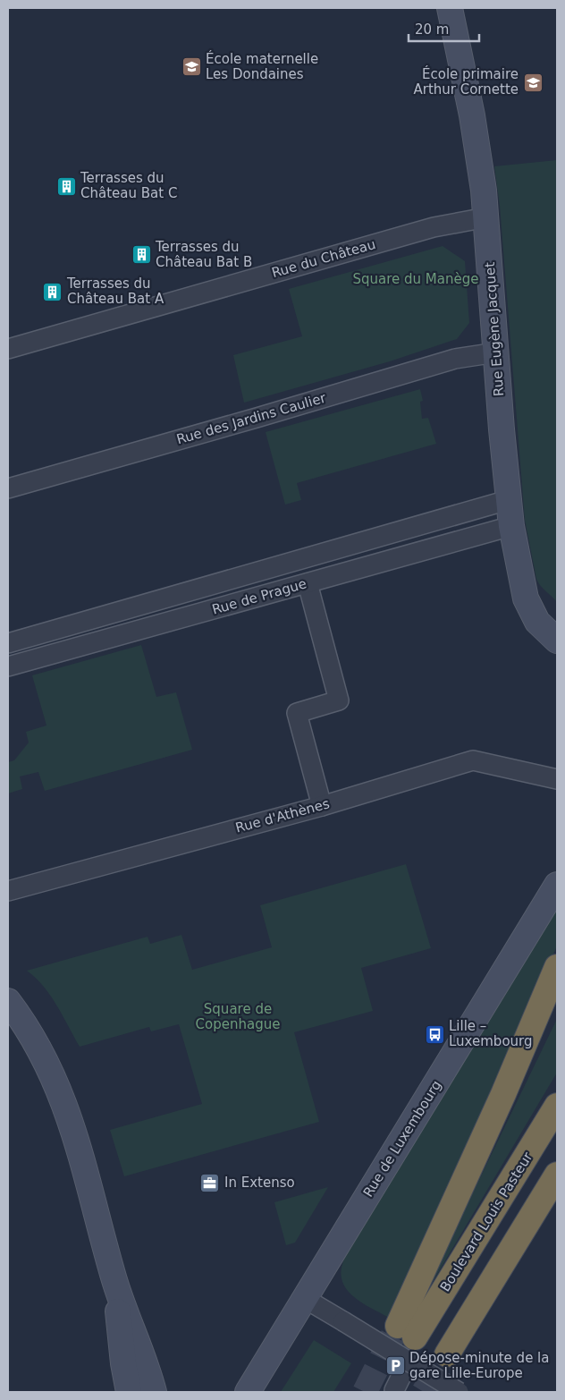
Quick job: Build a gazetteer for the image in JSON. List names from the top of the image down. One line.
{"streets":{"highway":["Boulevard Louis Pasteur"],"street":["Rue du Château","Rue Eugène Jacquet","Rue des Jardins Caulier","Rue de Prague","Rue d'Athènes","Rue de Luxembourg"]},"crossings":[["Rue du Château","Rue Eugène Jacquet"],["Rue Eugène Jacquet","Rue des Jardins Caulier"],["Rue Eugène Jacquet","Rue de Prague"]],"parks":["Square du Manège","Square de Copenhague"],"places":{"school or university":["École maternelle Les Dondaines","École primaire Arthur Cornette"],"building":["Terrasses du Château Bat C","Terrasses du Château Bat B","Terrasses du Château Bat A"],"bus stop":["Lille – Luxembourg"],"office":["In Extenso"],"parking":["Dépose-minute de la gare Lille-Europe"]},"scale_bar":"20 m"}
